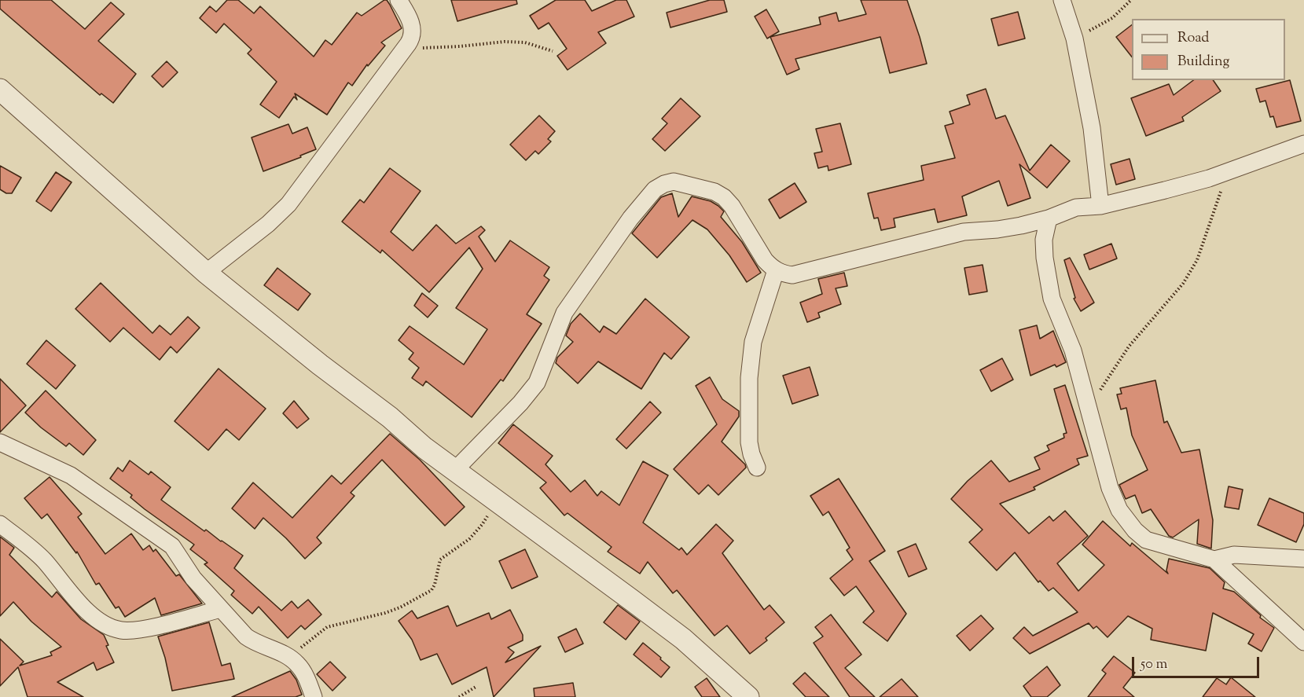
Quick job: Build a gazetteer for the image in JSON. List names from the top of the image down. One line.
{"legend":["Road","Building"],"scale_bar":"50 m"}
